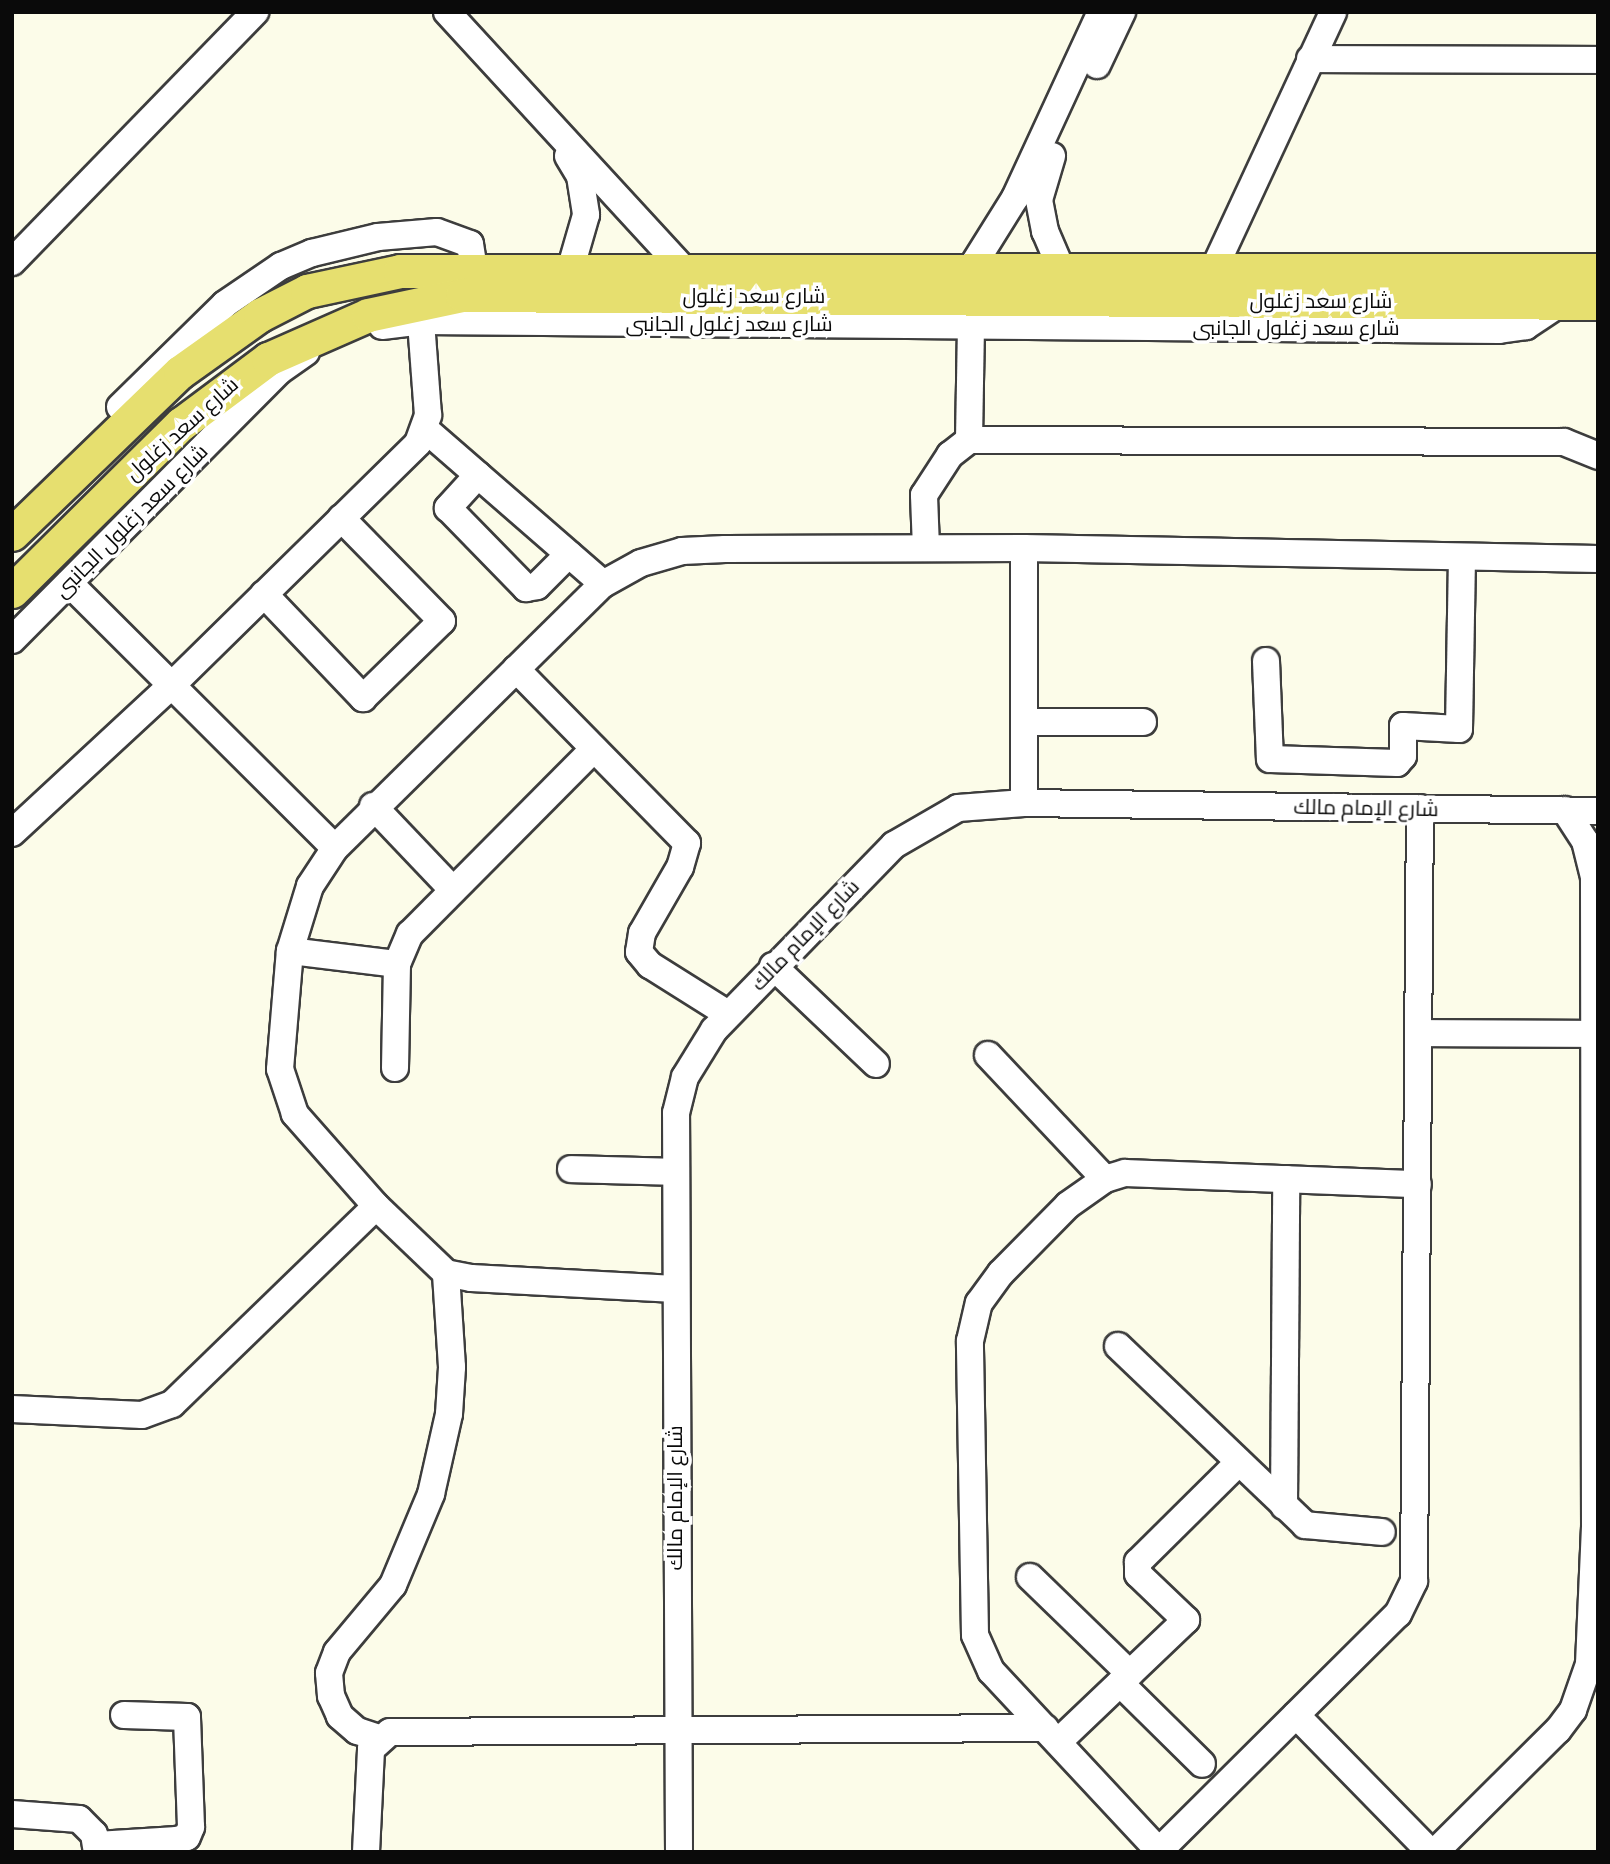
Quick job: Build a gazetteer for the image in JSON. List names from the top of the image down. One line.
{"streets":{"main road":["شارع سعد زغلول"],"street":["شارع سعد زغلول الجانبى","شارع الإمام مالك"]},"crossings":[["شارع سعد زغلول","شارع سعد زغلول الجانبى"]]}
